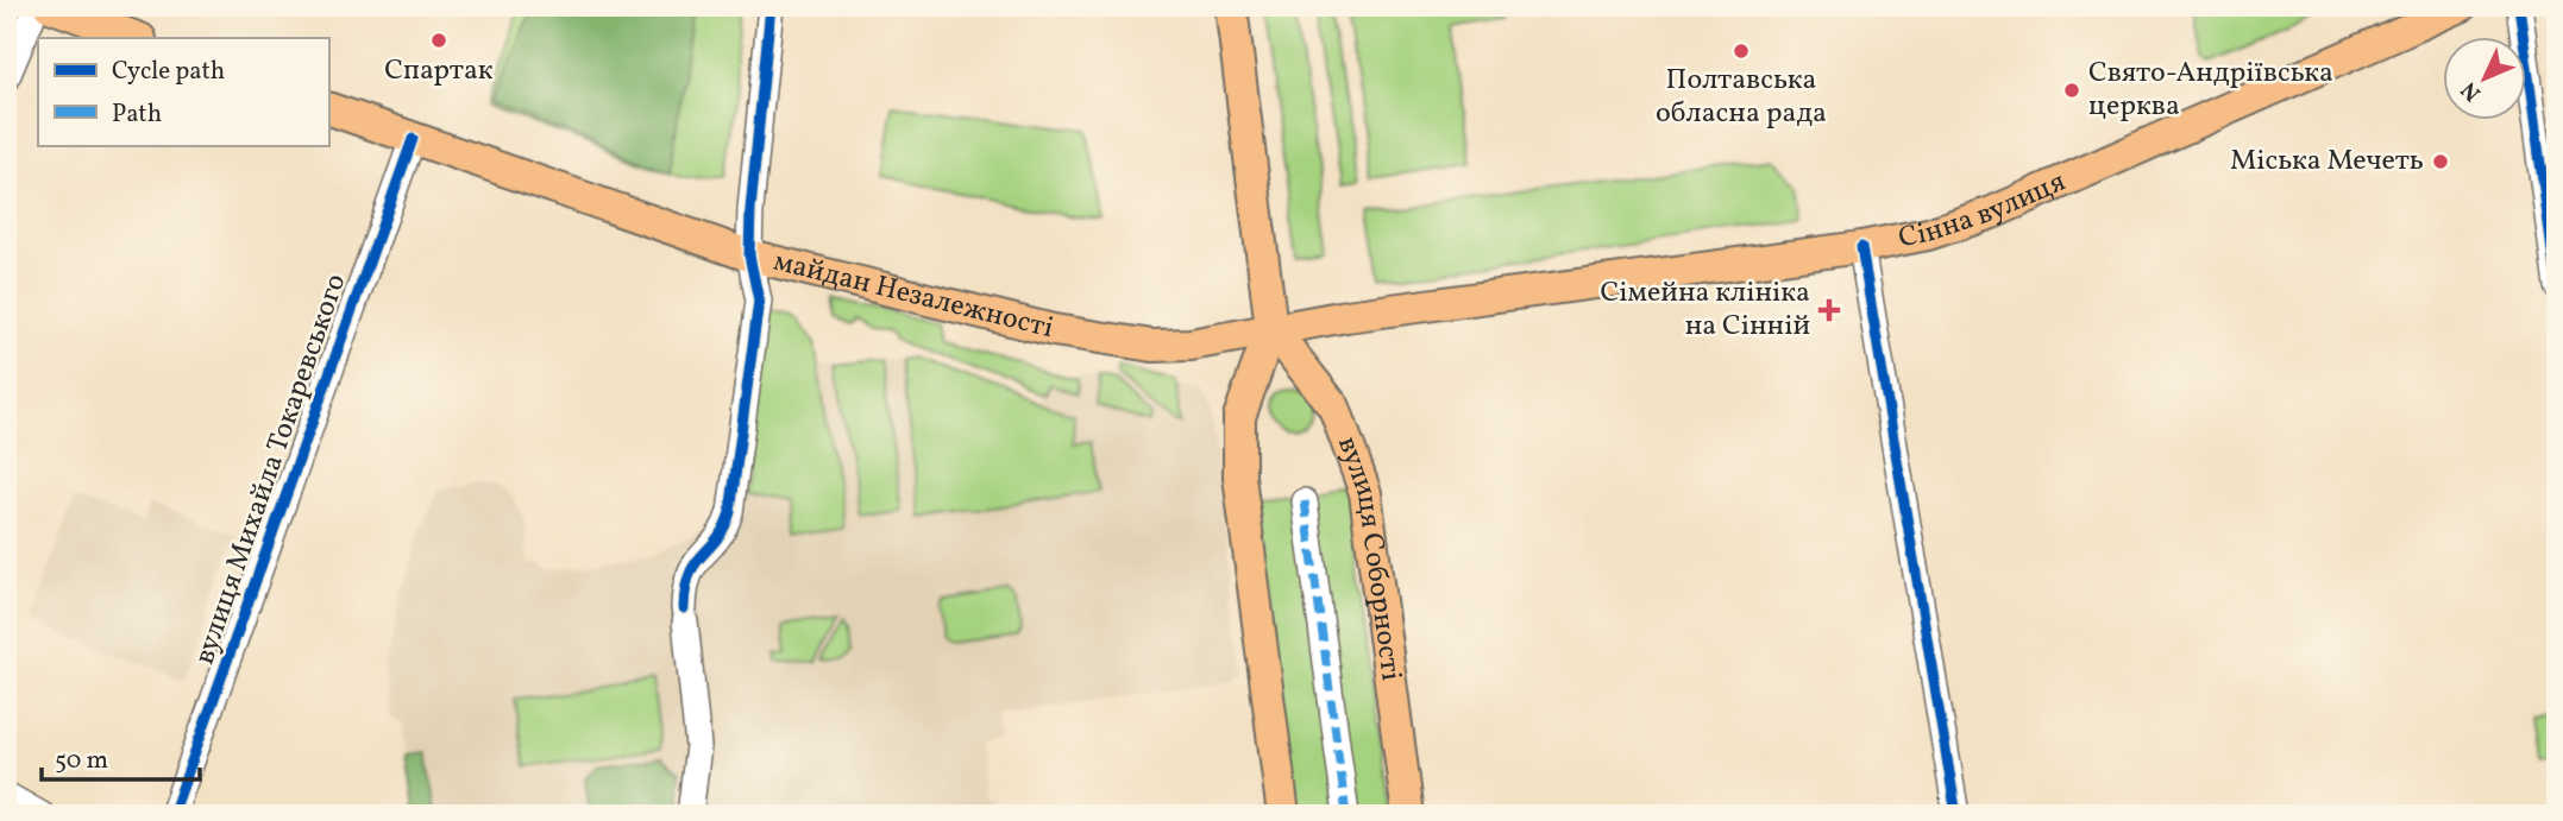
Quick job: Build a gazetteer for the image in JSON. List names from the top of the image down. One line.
{"streets":{"main road":["Сінна вулиця","майдан Незалежності","вулиця Соборності"],"street":["вулиця Михайла Токаревського"]},"crossings":[["Сінна вулиця","майдан Незалежності"],["Сінна вулиця","вулиця Соборності"],["майдан Незалежності","вулиця Михайла Токаревського"],["майдан Незалежності","вулиця Соборності"]],"places":{"other":["Спартак","Полтавська обласна рада","Свято-Андріївська церква","Міська Мечеть"],"health":["Сімейна клініка на Сінній"]},"legend":["Cycle path","Path"],"scale_bar":"50 m","north":"bottom left"}
